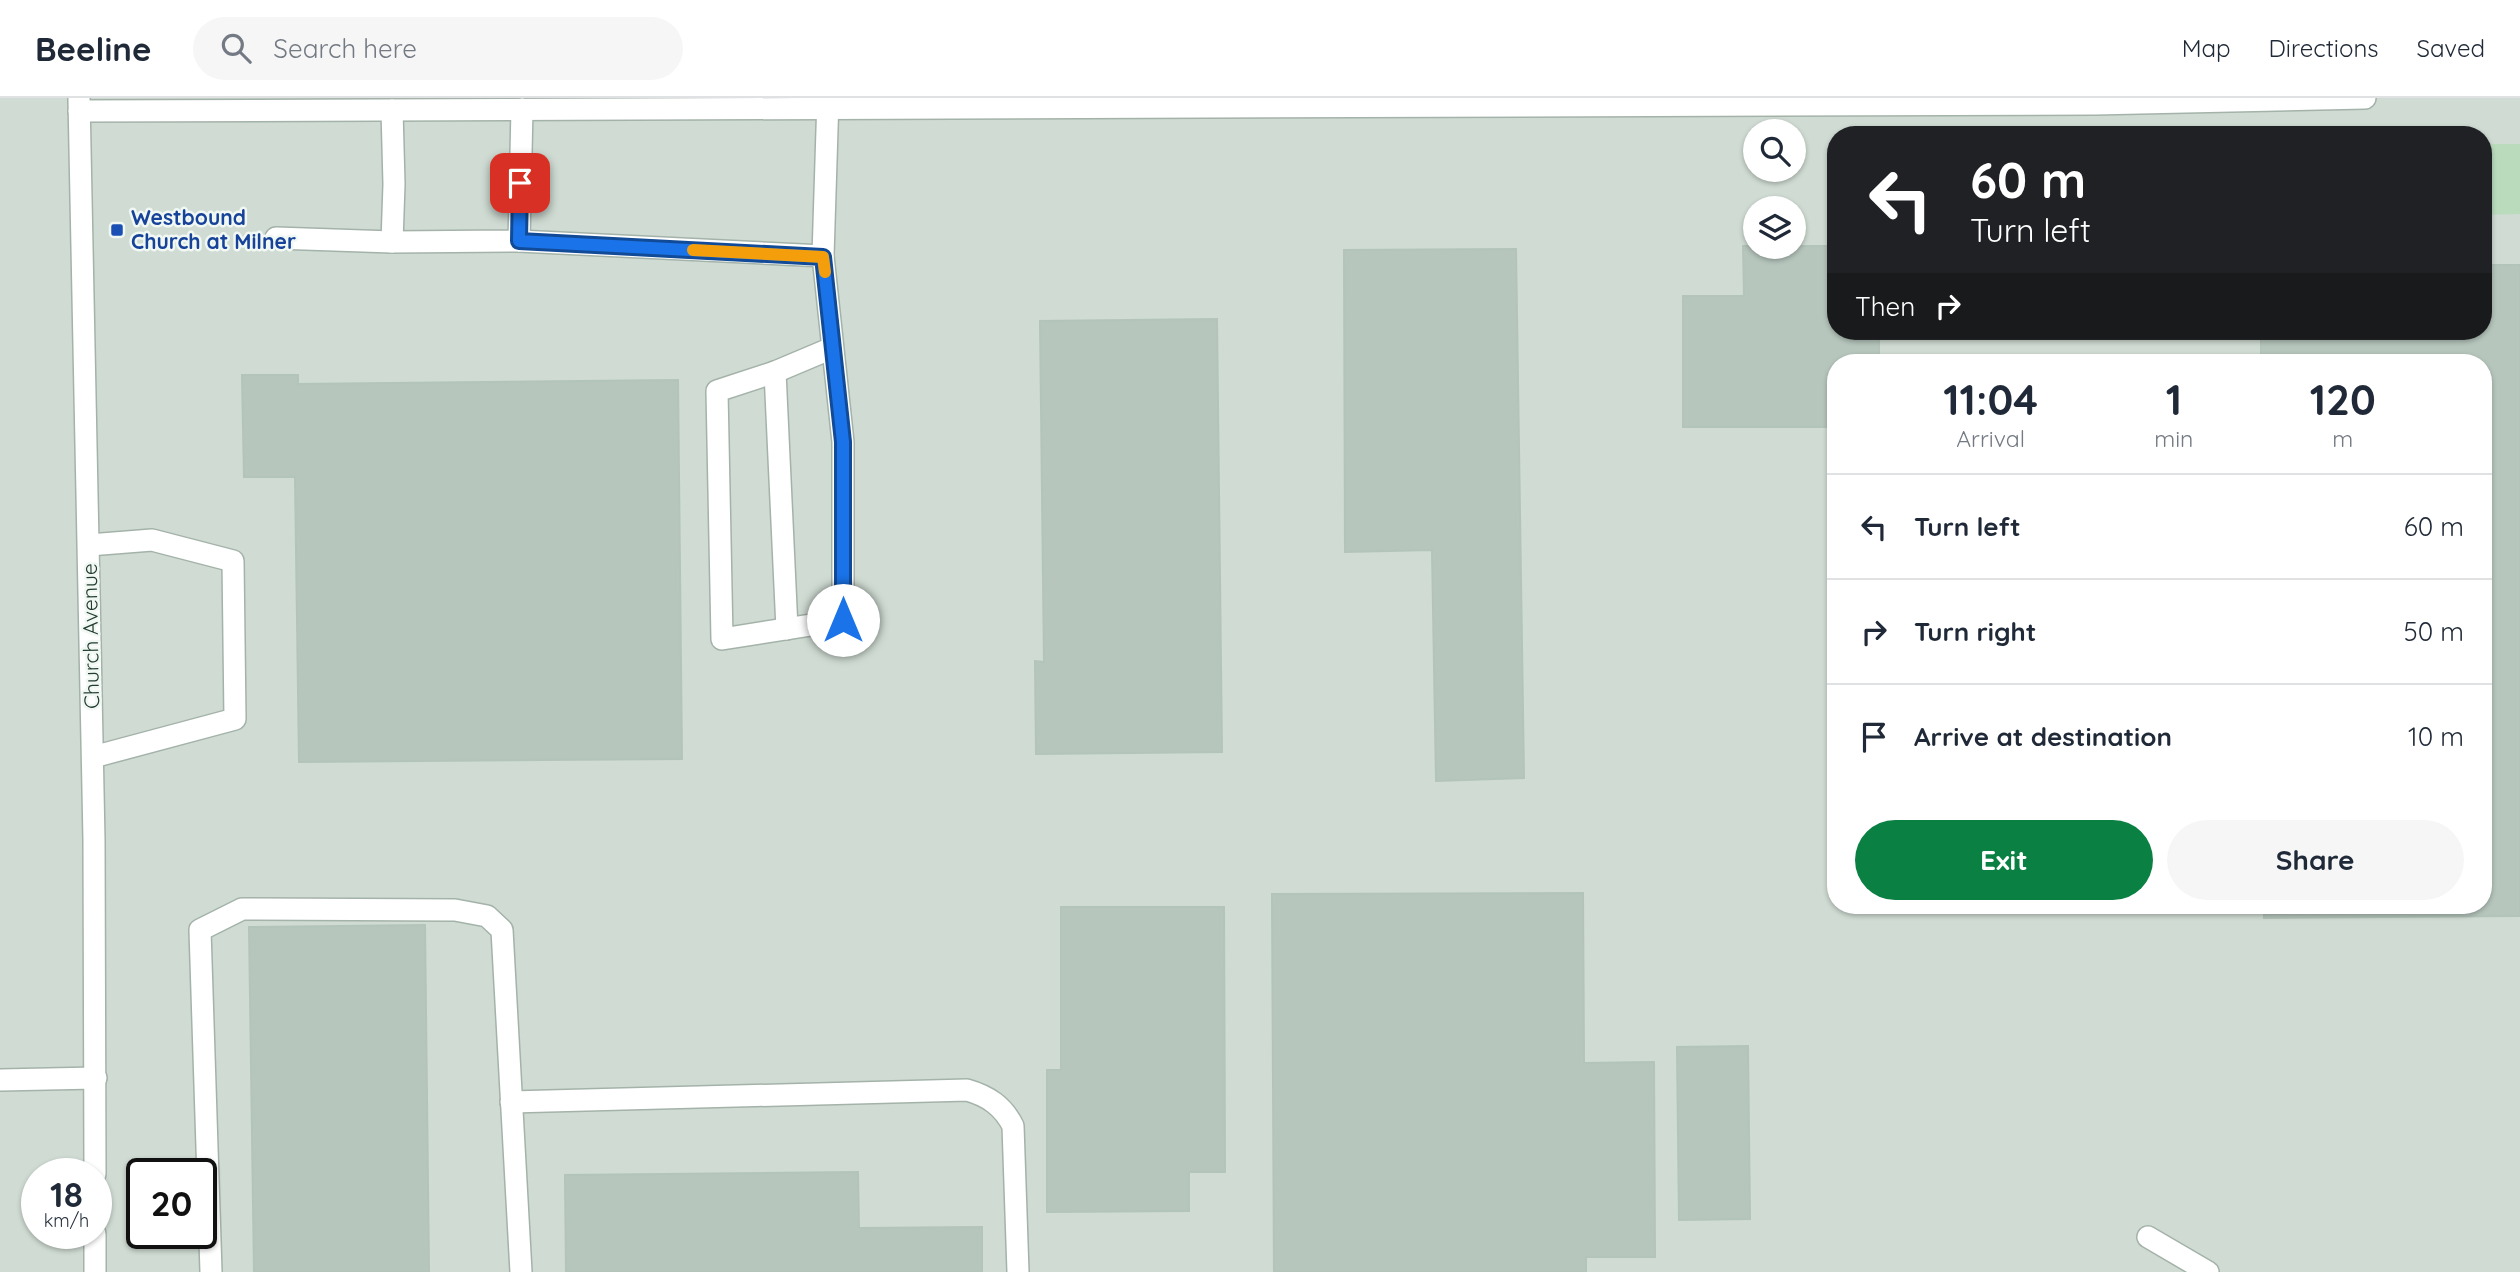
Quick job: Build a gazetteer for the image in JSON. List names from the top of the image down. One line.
{"streets":{"street":["Church Avenue"]},"places":{"transit":["Westbound Church at Milner"]},"page":{"header":"Beeline","search":"Search here","nav":["Map","Directions","Saved"],"turn":["60 m","Turn left"],"then":"Then","eta":["11:04","Arrival","1","min","120","m"],"list":[{"name":"Turn left","value":"60 m"},{"name":"Turn right","value":"50 m"},{"name":"Arrive at destination","value":"10 m"}],"buttons":["Exit","Share"],"speed":"18 km/h","limit":"20"}}
